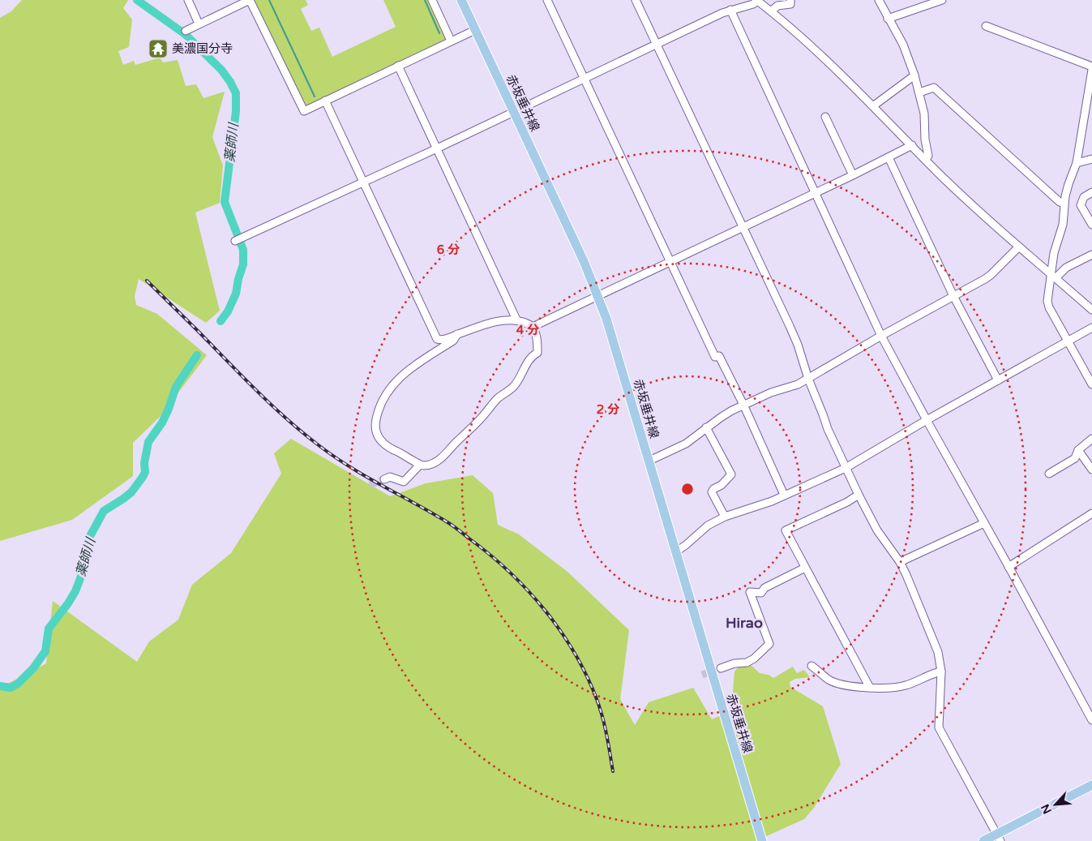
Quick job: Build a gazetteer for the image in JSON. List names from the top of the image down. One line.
{"streets":{"main road":["赤坂垂井線"]},"districts":["Hirao"],"water":["薬師川"],"places":{"temple":["美濃国分寺"]},"north":"bottom left","rings":["6 分","4 分","2 分"]}
